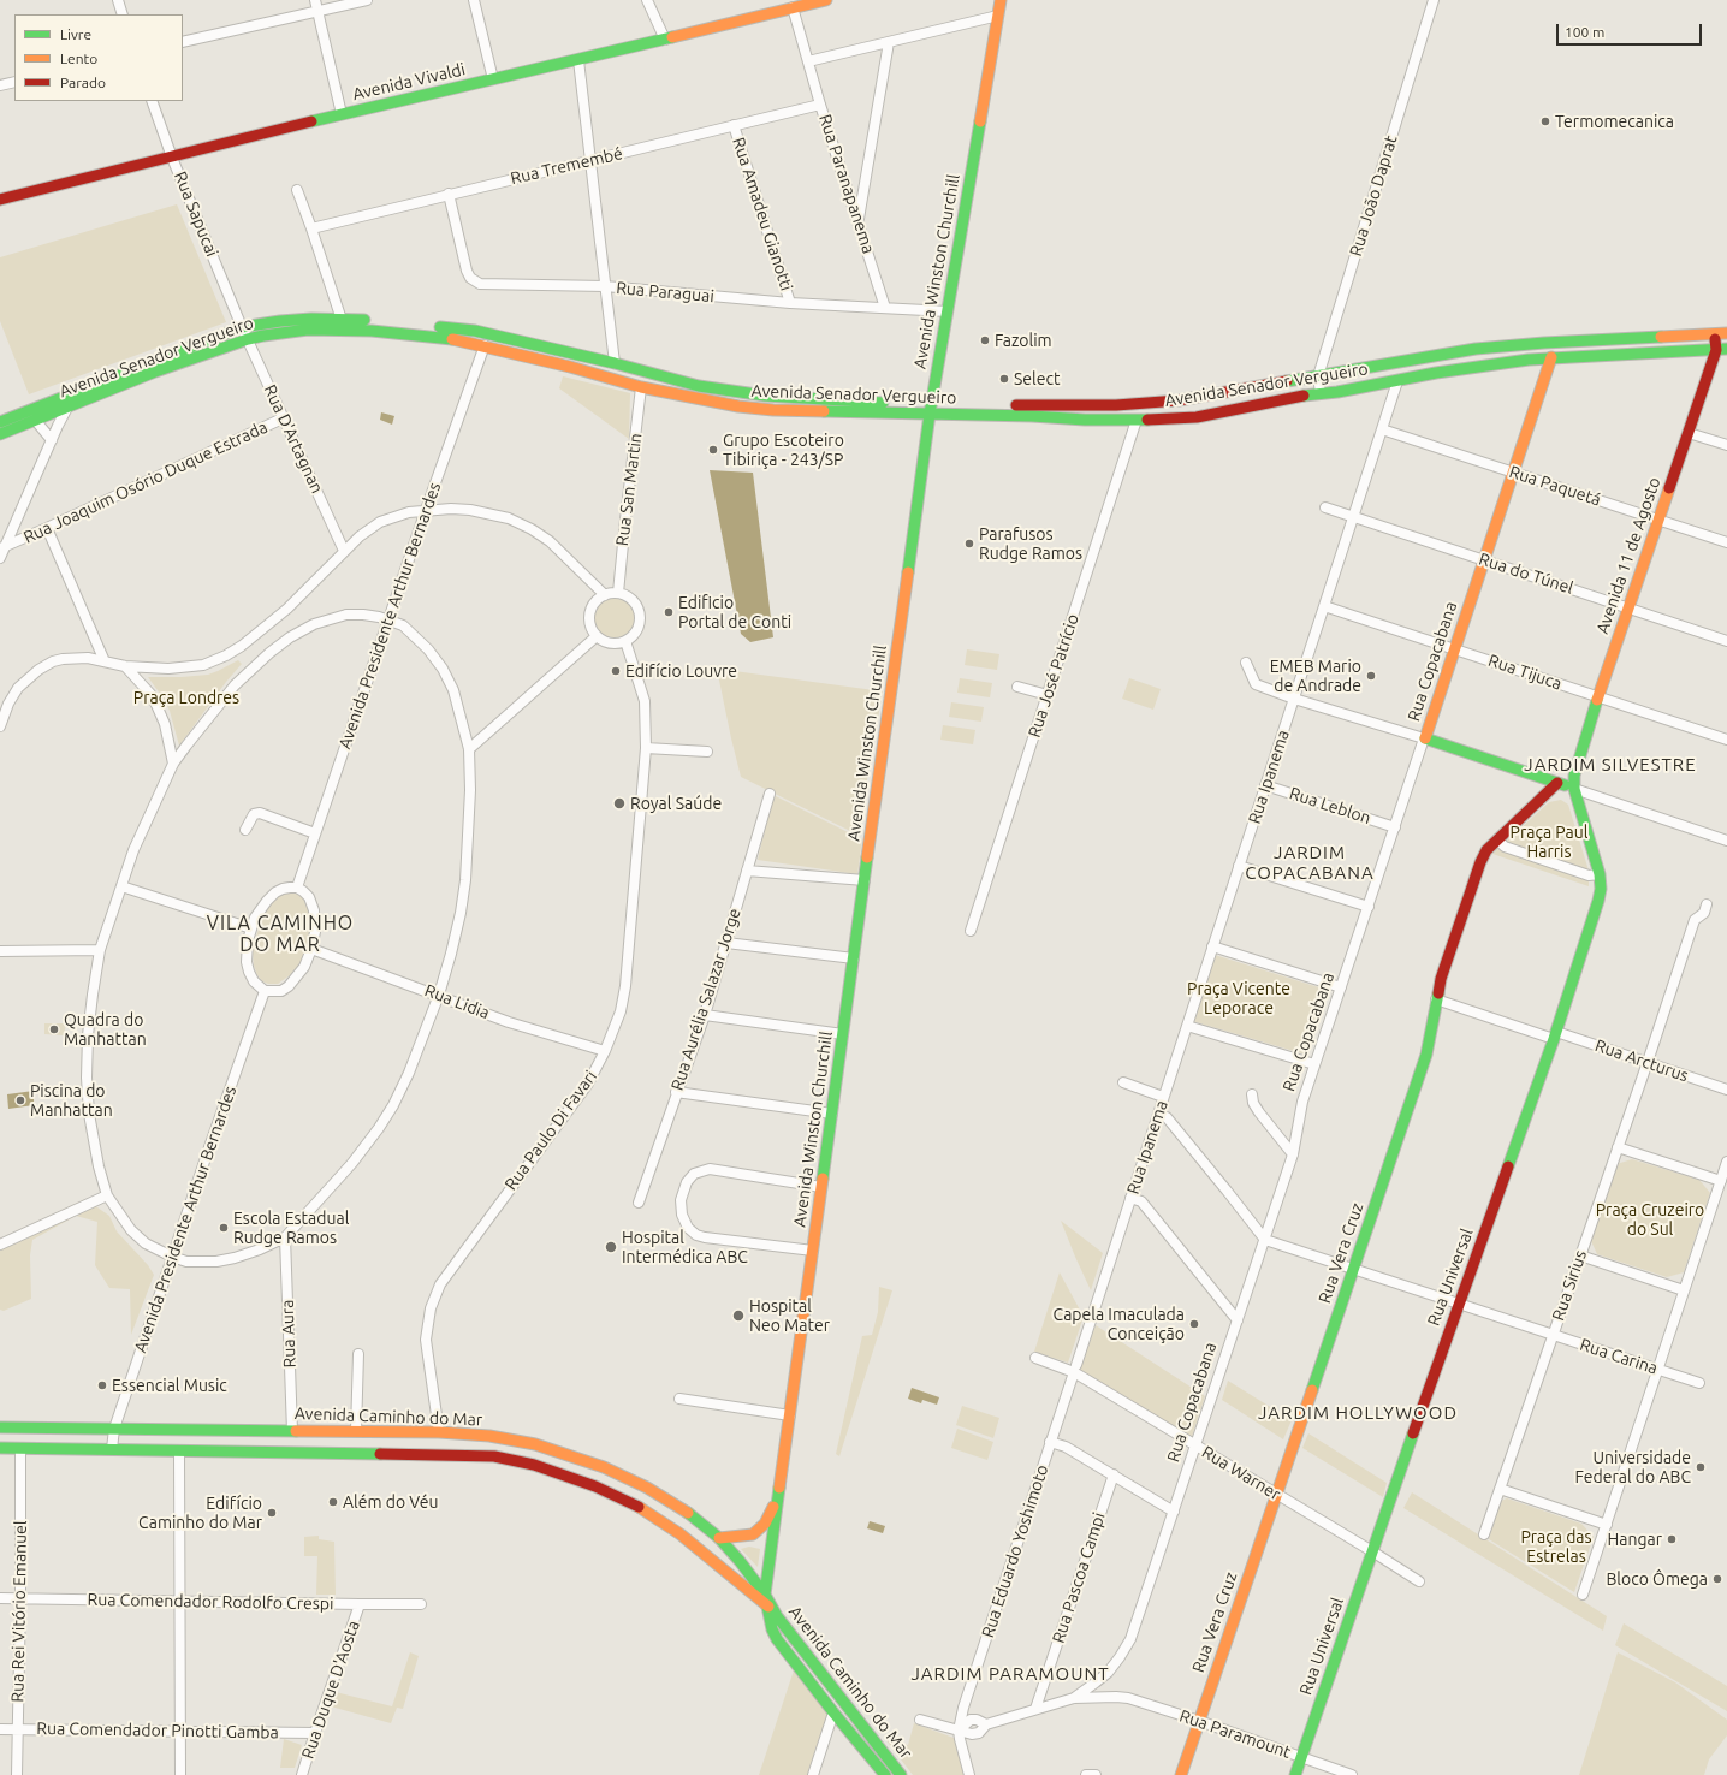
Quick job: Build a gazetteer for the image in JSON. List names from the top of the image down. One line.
{"streets":{"main road":["Avenida Vivaldi","Avenida Winston Churchill","Avenida Senador Vergueiro","Avenida 11 de Agosto","Rua Copacabana","Rua Vera Cruz","Rua Universal","Avenida Caminho do Mar"],"street":["Rua Tremembé","Rua Paranapanema","Rua João Daprat","Rua Sapucai","Rua Amadeu Gianotti","Rua Paraguai","Rua D'Artagnan","Rua Joaquim Osório Duque Estrada","Rua Paquetá","Rua San Martin","Rua do Túnel","Avenida Presidente Arthur Bernardes","Rua Tijuca","Rua José Patrício","Rua Ipanema","Rua Leblon","Rua Aurélia Salazar Jorge","Rua Lidia","Rua Arcturus","Rua Paulo Di Favari","Rua Sirius","Rua Aura","Rua Carina","Rua Warner","Rua Eduardo Yoshimoto","Rua Pascoa Campi","Rua Comendador Rodolfo Crespi","Rua Rei Vitório Emanuel","Rua Duque D'Aosta","Rua Comendador Pinotti Gamba","Rua Paramount"]},"crossings":[["Avenida Vivaldi","Rua Paranapanema"],["Avenida Vivaldi","Rua Sapucai"],["Rua Tremembé","Rua Paranapanema"],["Rua Tremembé","Rua Amadeu Gianotti"],["Rua Tremembé","Rua Paraguai"],["Rua Paranapanema","Rua Paraguai"],["Rua João Daprat","Avenida Senador Vergueiro"],["Rua Sapucai","Avenida Senador Vergueiro"],["Rua Sapucai","Rua D'Artagnan"],["Rua Amadeu Gianotti","Rua Paraguai"],["Avenida Winston Churchill","Rua Paraguai"],["Avenida Winston Churchill","Avenida Senador Vergueiro"],["Avenida Winston Churchill","Avenida Caminho do Mar"],["Avenida Senador Vergueiro","Rua D'Artagnan"],["Avenida Senador Vergueiro","Rua San Martin"],["Avenida Senador Vergueiro","Avenida 11 de Agosto"],["Avenida Senador Vergueiro","Avenida Presidente Arthur Bernardes"],["Avenida Senador Vergueiro","Rua Copacabana"],["Avenida Senador Vergueiro","Rua José Patrício"],["Avenida Senador Vergueiro","Rua Ipanema"],["Rua D'Artagnan","Rua Joaquim Osório Duque Estrada"],["Rua Paquetá","Avenida 11 de Agosto"],["Rua Paquetá","Rua Copacabana"],["Rua Paquetá","Rua Ipanema"],["Rua San Martin","Rua Paulo Di Favari"],["Avenida 11 de Agosto","Rua do Túnel"],["Avenida 11 de Agosto","Rua Tijuca"],["Avenida 11 de Agosto","Rua Universal"],["Rua do Túnel","Rua Copacabana"],["Rua do Túnel","Rua Ipanema"],["Avenida Presidente Arthur Bernardes","Rua Lidia"],["Avenida Presidente Arthur Bernardes","Avenida Caminho do Mar"],["Rua Copacabana","Rua Tijuca"],["Rua Copacabana","Rua Leblon"],["Rua Copacabana","Rua Carina"],["Rua Copacabana","Rua Warner"],["Rua Copacabana","Rua Paramount"],["Rua Tijuca","Rua Ipanema"],["Rua Ipanema","Rua Leblon"],["Rua Ipanema","Rua Warner"],["Rua Ipanema","Rua Eduardo Yoshimoto"],["Rua Lidia","Rua Paulo Di Favari"],["Rua Arcturus","Rua Vera Cruz"],["Rua Arcturus","Rua Universal"],["Rua Arcturus","Rua Sirius"],["Rua Paulo Di Favari","Avenida Caminho do Mar"],["Rua Vera Cruz","Rua Carina"],["Rua Vera Cruz","Rua Warner"],["Rua Vera Cruz","Rua Paramount"],["Rua Universal","Rua Carina"],["Rua Universal","Rua Warner"],["Rua Universal","Rua Paramount"],["Rua Sirius","Rua Carina"],["Rua Aura","Avenida Caminho do Mar"],["Avenida Caminho do Mar","Rua Rei Vitório Emanuel"],["Rua Warner","Rua Eduardo Yoshimoto"],["Rua Eduardo Yoshimoto","Rua Paramount"],["Rua Pascoa Campi","Rua Paramount"],["Rua Comendador Rodolfo Crespi","Rua Rei Vitório Emanuel"],["Rua Comendador Rodolfo Crespi","Rua Duque D'Aosta"],["Rua Rei Vitório Emanuel","Rua Comendador Pinotti Gamba"],["Rua Duque D'Aosta","Rua Comendador Pinotti Gamba"]],"districts":["JARDIM SILVESTRE","JARDIM COPACABANA","VILA CAMINHO DO MAR","JARDIM HOLLYWOOD","JARDIM PARAMOUNT"],"parks":["Praça Londres","Praça Paul Harris","Praça Vicente Leporace","Praça Cruzeiro do Sul","Praça das Estrelas"],"places":["Termomecanica","Fazolim","Select","Grupo Escoteiro Tibiriça - 243/SP","Parafusos Rudge Ramos","Edificio Portal de Conti","Edifício Louvre","EMEB Mario de Andrade","Royal Saúde","Quadra do Manhattan","Piscina do Manhattan","Escola Estadual Rudge Ramos","Hospital Intermédica ABC","Hospital Neo Mater","Capela Imaculada Conceição","Essencial Music","Universidade Federal do ABC","Além do Véu","Edifício Caminho do Mar","Hangar","Bloco Ômega"],"legend":["Livre","Lento","Parado"],"scale_bar":"100 m"}
